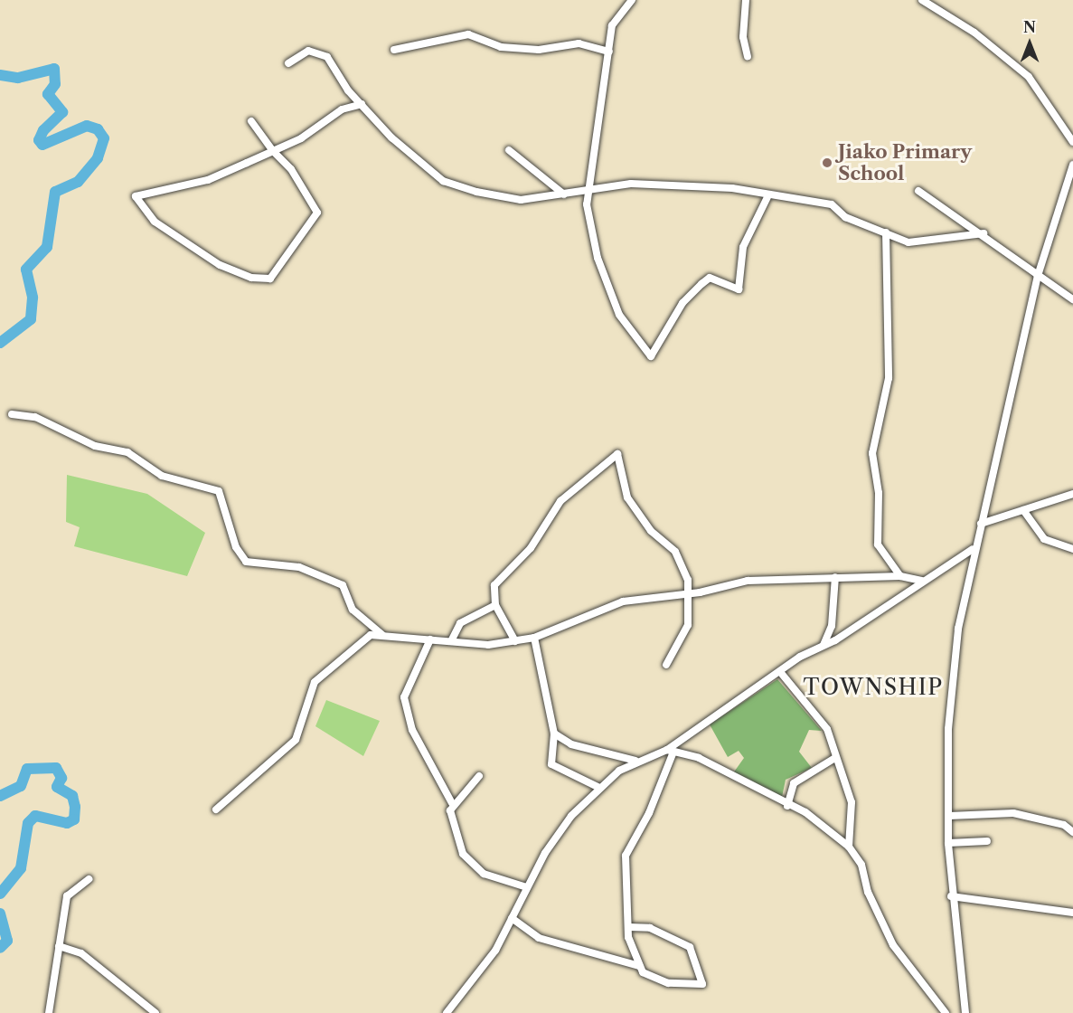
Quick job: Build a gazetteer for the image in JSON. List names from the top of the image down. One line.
{"districts":["TOWNSHIP"],"places":["Jiako Primary School"],"north":"top"}
